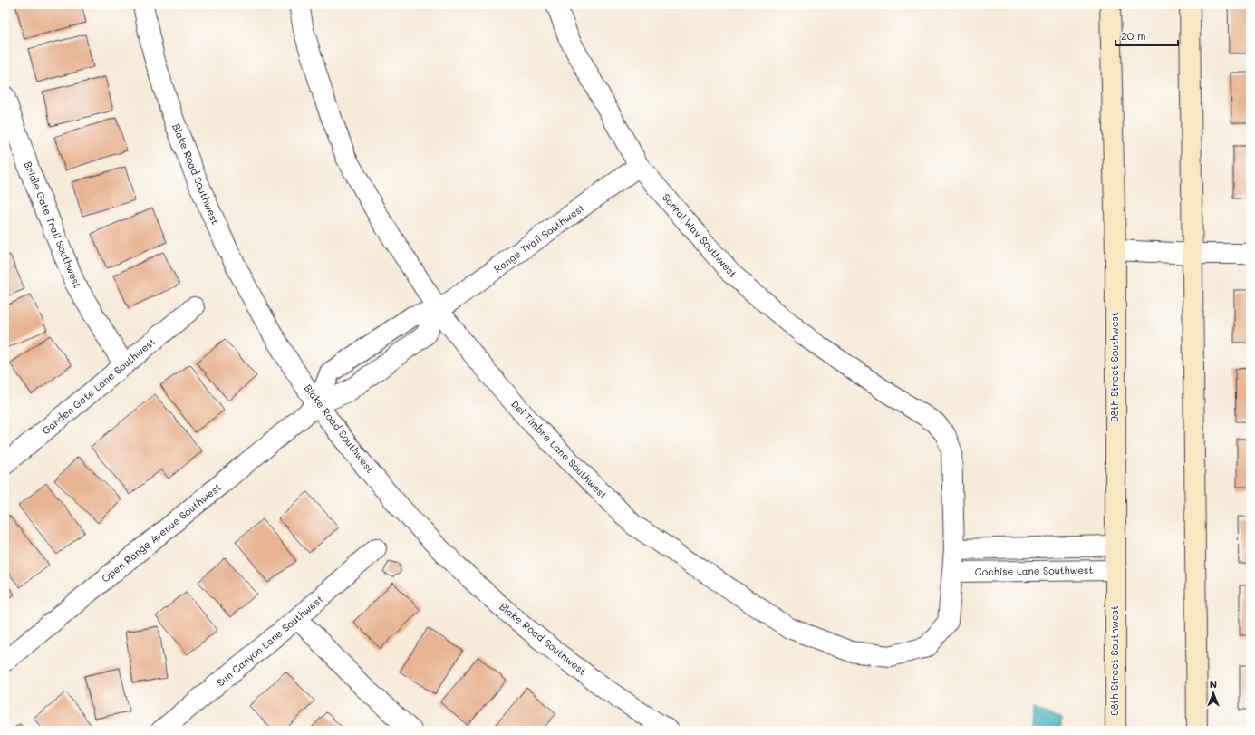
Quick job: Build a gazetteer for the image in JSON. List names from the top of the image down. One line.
{"streets":{"main road":["98th Street Southwest"],"street":["Blake Road Southwest","Bridle Gate Trail Southwest","Sorral Way Southwest","Range Trail Southwest","Garden Gate Lane Southwest","Del Timbre Lane Southwest","Open Range Avenue Southwest","Cochise Lane Southwest","Sun Canyon Lane Southwest"]},"crossings":[["Blake Road Southwest","Range Trail Southwest"],["Blake Road Southwest","Open Range Avenue Southwest"],["Bridle Gate Trail Southwest","Garden Gate Lane Southwest"],["Sorral Way Southwest","Range Trail Southwest"],["Range Trail Southwest","Del Timbre Lane Southwest"],["Range Trail Southwest","Open Range Avenue Southwest"],["98th Street Southwest","Cochise Lane Southwest"],["Del Timbre Lane Southwest","Cochise Lane Southwest"]],"scale_bar":"20 m","north":"top"}
